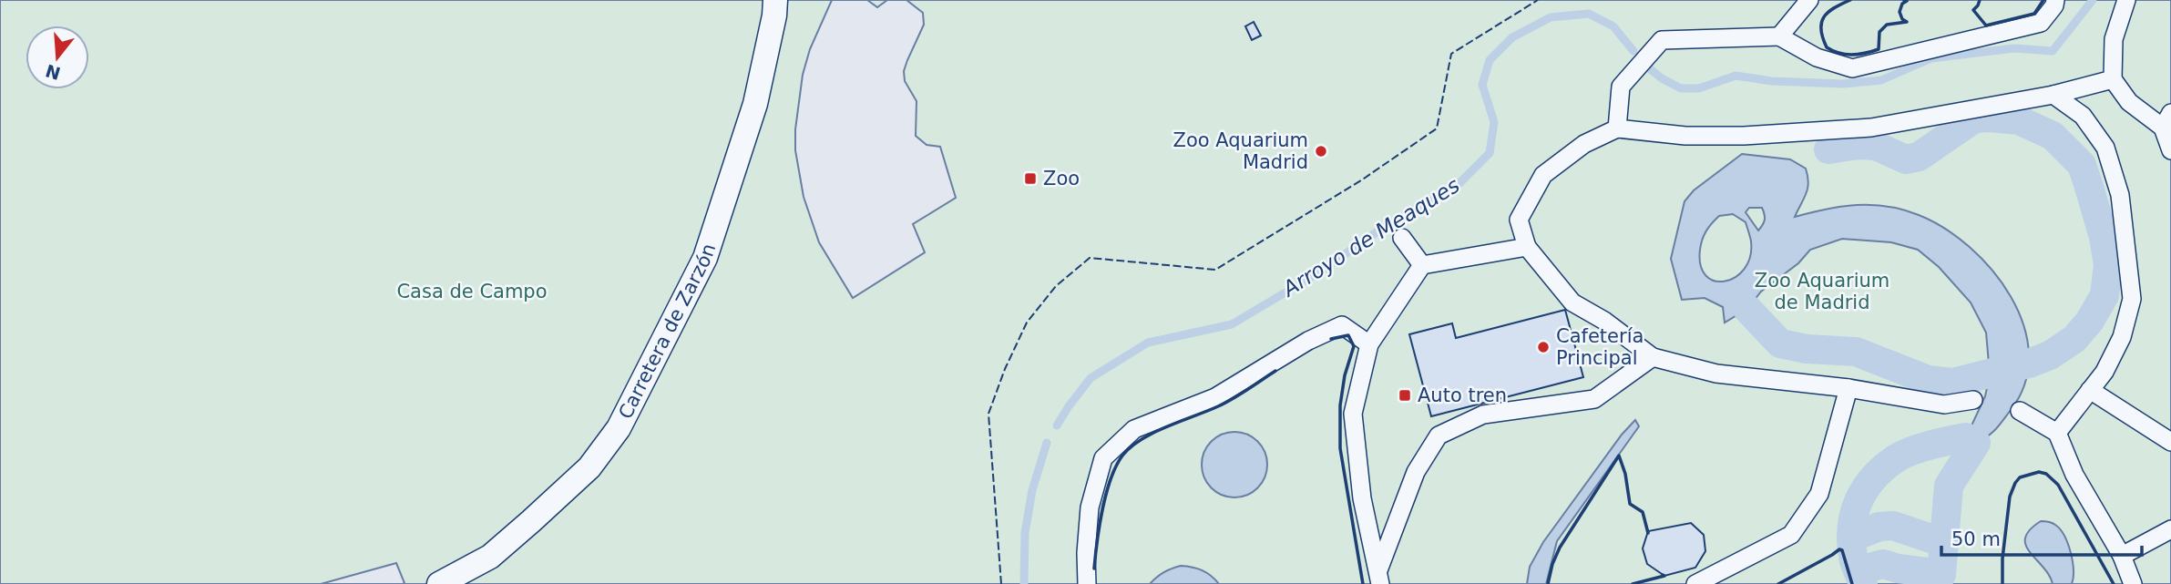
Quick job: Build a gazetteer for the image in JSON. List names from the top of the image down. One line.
{"streets":{"street":["Carretera de Zarzón"]},"water":["Arroyo de Meaques"],"parks":["Zoo Aquarium de Madrid","Casa de Campo"],"places":{"other":["Zoo Aquarium Madrid","Cafetería Principal"],"transit":["Zoo","Auto tren"]},"scale_bar":"50 m","north":"bottom"}
